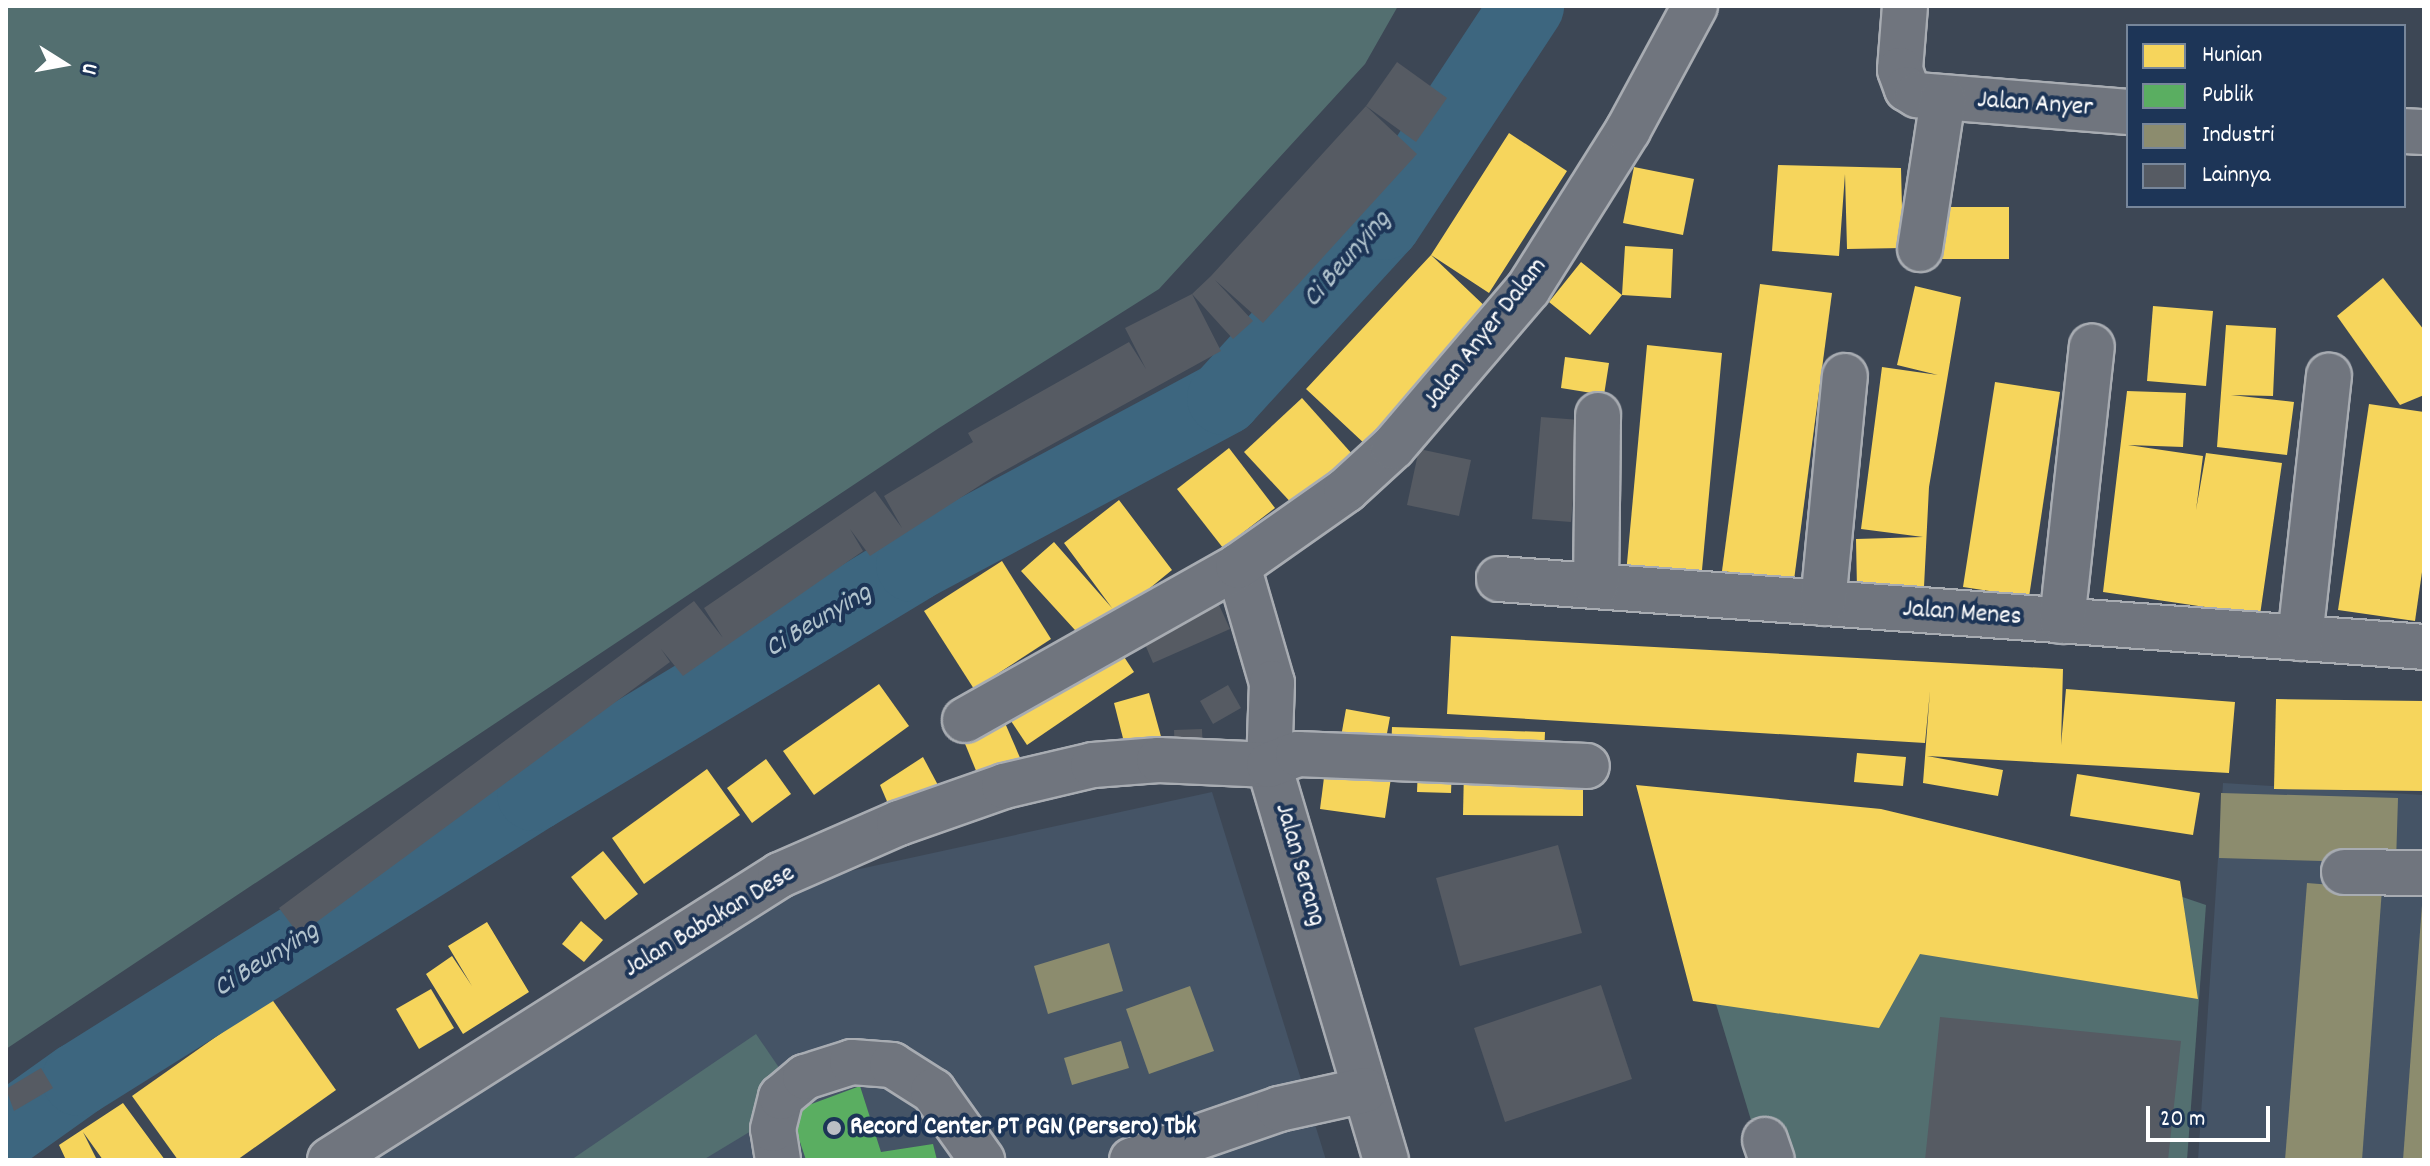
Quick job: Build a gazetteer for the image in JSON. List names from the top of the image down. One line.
{"streets":{"street":["Jalan Anyer","Jalan Anyer Dalam","Jalan Menes","Jalan Serang","Jalan Babakan Dese"]},"crossings":[["Jalan Anyer Dalam","Jalan Serang"],["Jalan Serang","Jalan Babakan Dese"]],"water":["Ci Beunying"],"places":["Record Center PT PGN (Persero) Tbk"],"legend":["Hunian","Publik","Industri","Lainnya"],"scale_bar":"20 m","north":"right"}
